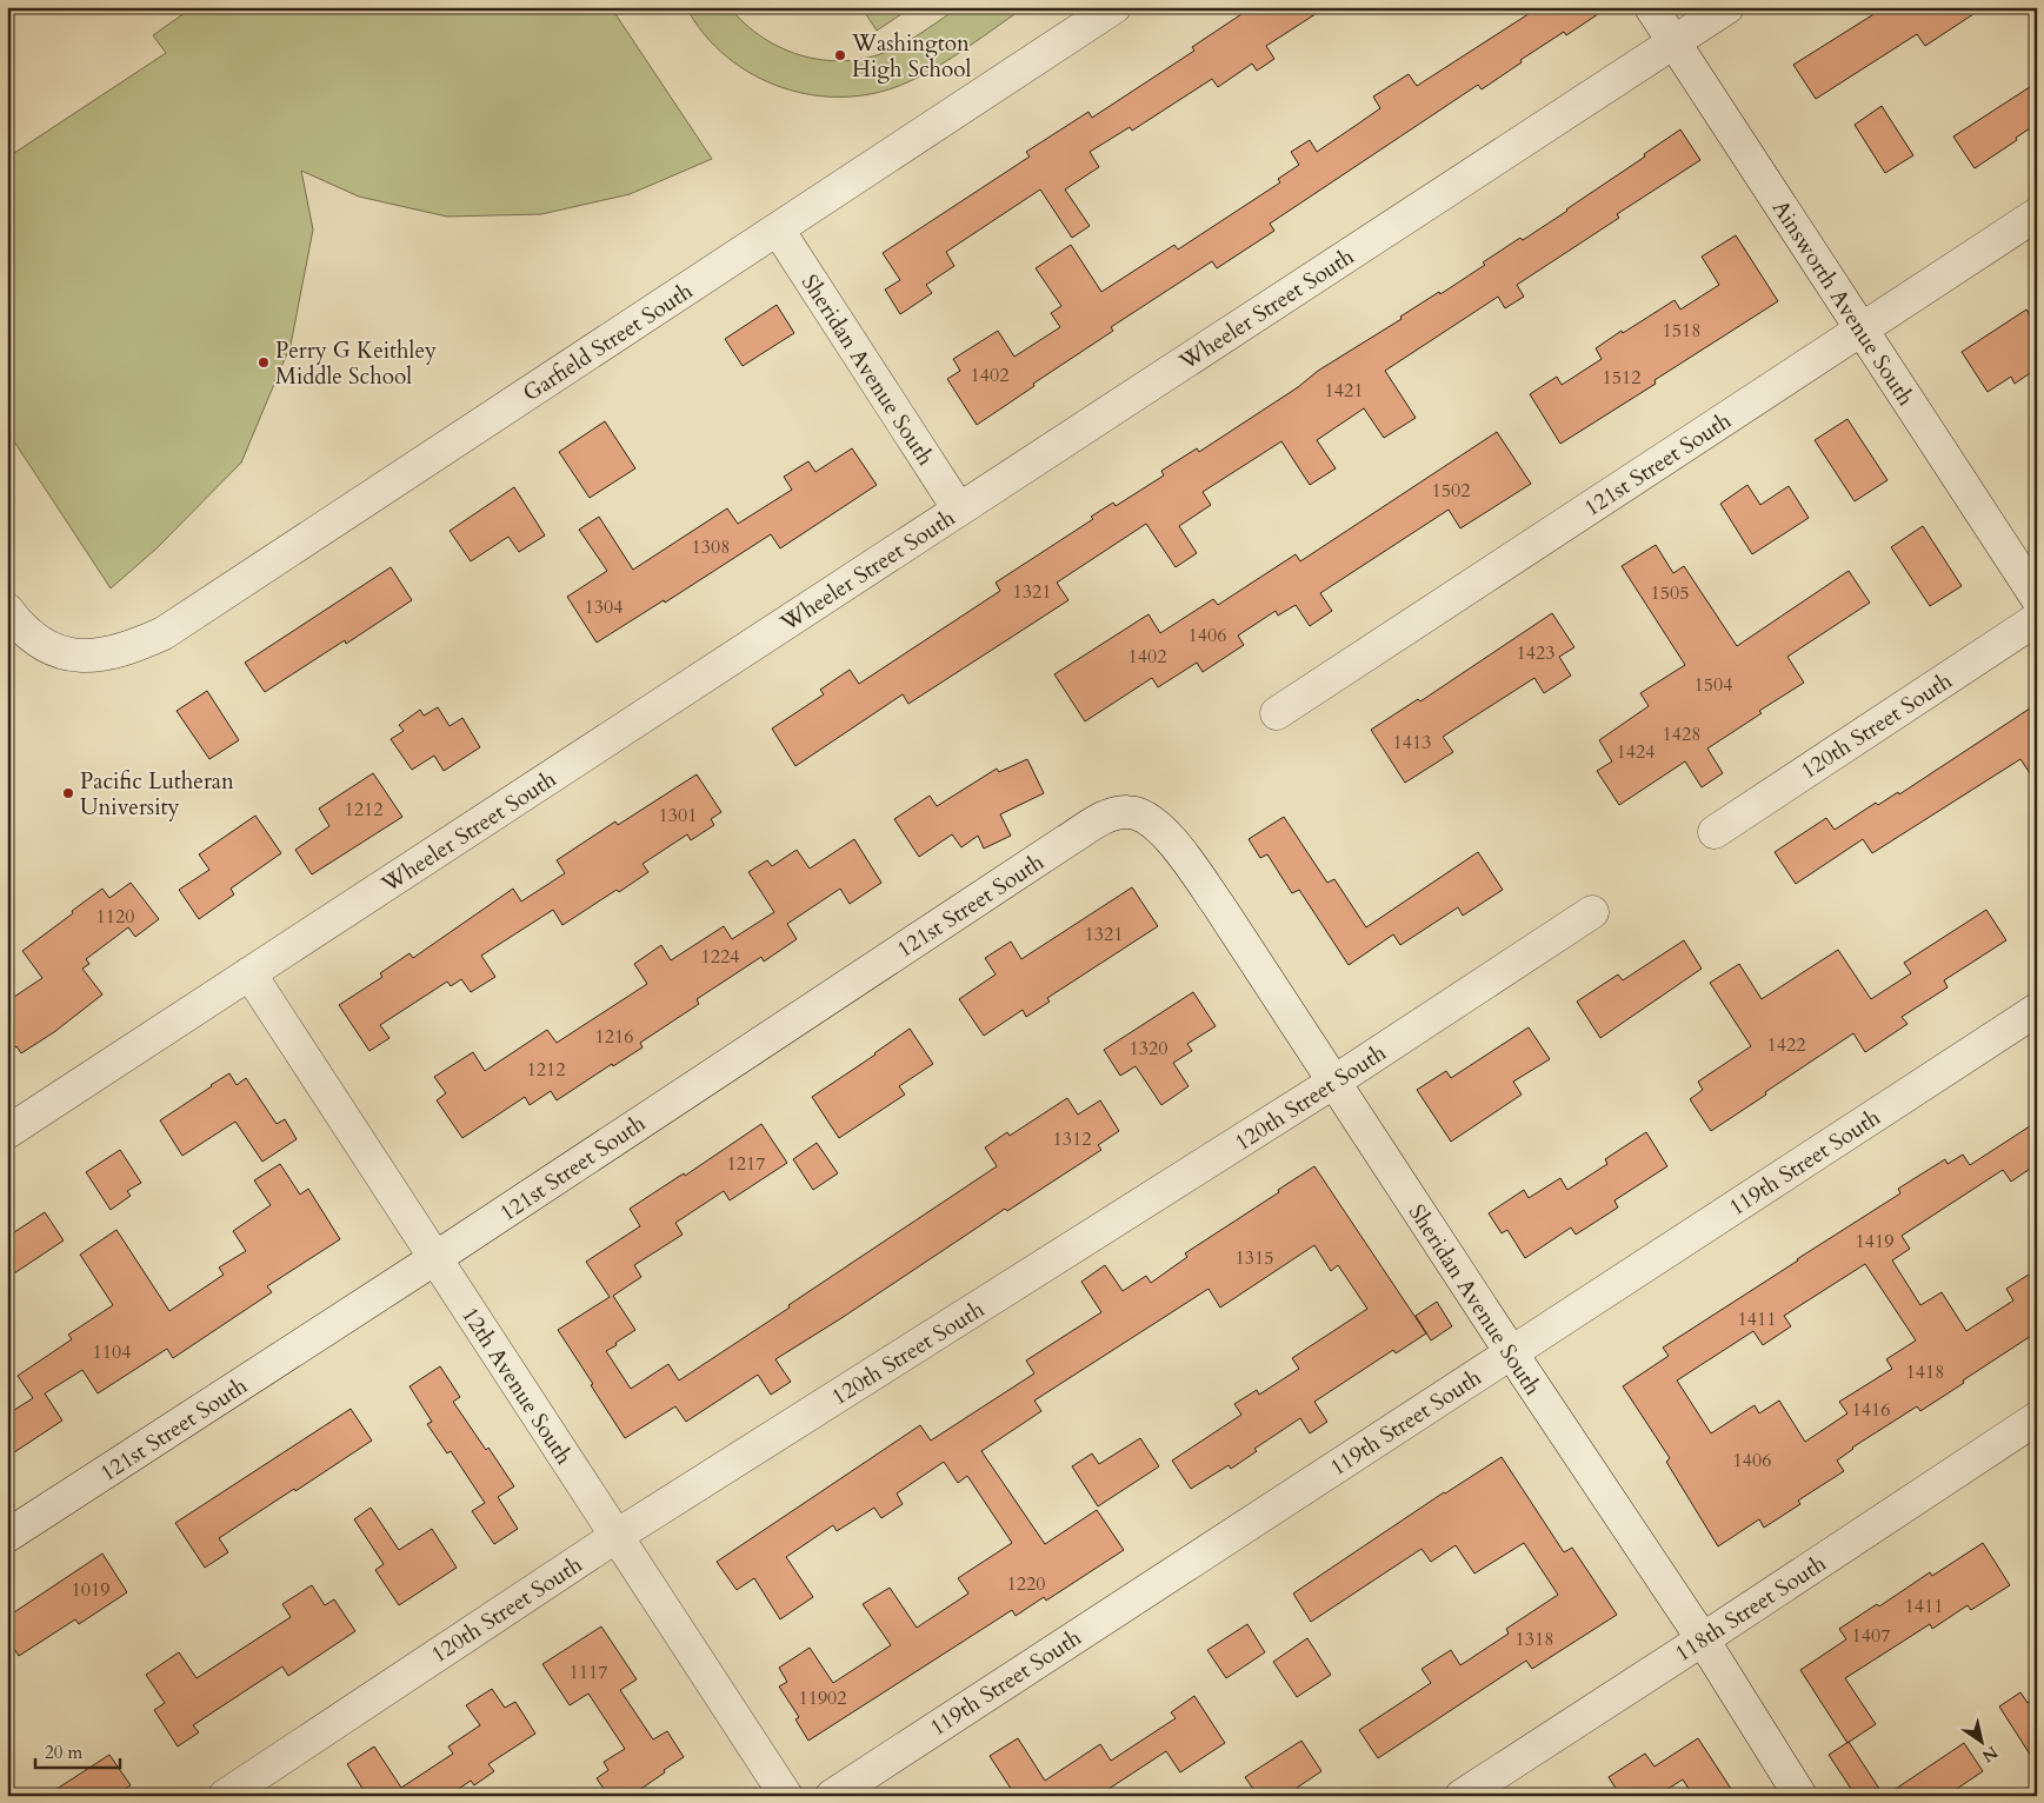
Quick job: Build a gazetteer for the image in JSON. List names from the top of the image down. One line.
{"streets":{"street":["Ainsworth Avenue South","Wheeler Street South","Garfield Street South","Sheridan Avenue South","121st Street South","120th Street South","119th Street South","12th Avenue South","118th Street South"]},"crossings":[["Ainsworth Avenue South","Wheeler Street South"],["Ainsworth Avenue South","121st Street South"],["Wheeler Street South","Sheridan Avenue South"],["Wheeler Street South","12th Avenue South"],["Garfield Street South","Sheridan Avenue South"],["Sheridan Avenue South","121st Street South"],["Sheridan Avenue South","120th Street South"],["Sheridan Avenue South","119th Street South"],["Sheridan Avenue South","118th Street South"],["121st Street South","12th Avenue South"],["120th Street South","12th Avenue South"]],"places":["Washington High School","Perry G Keithley Middle School","Pacific Lutheran University"],"house_numbers":["1518","1402","1512","1421","1502","1308","1321","1505","1304","1406","1423","1402","1504","1428","1413","1424","1212","1301","1120","1321","1224","1216","1422","1320","1212","1312","1217","1419","1315","1411","1104","1418","1416","1406","1220","1019","1411","1407","1318","1117","11902"],"scale_bar":"20 m","north":"bottom right"}
